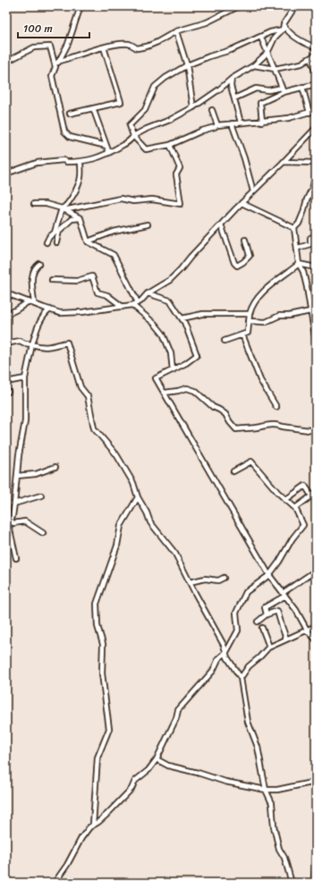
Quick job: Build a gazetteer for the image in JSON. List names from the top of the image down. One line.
{"scale_bar":"100 m"}
